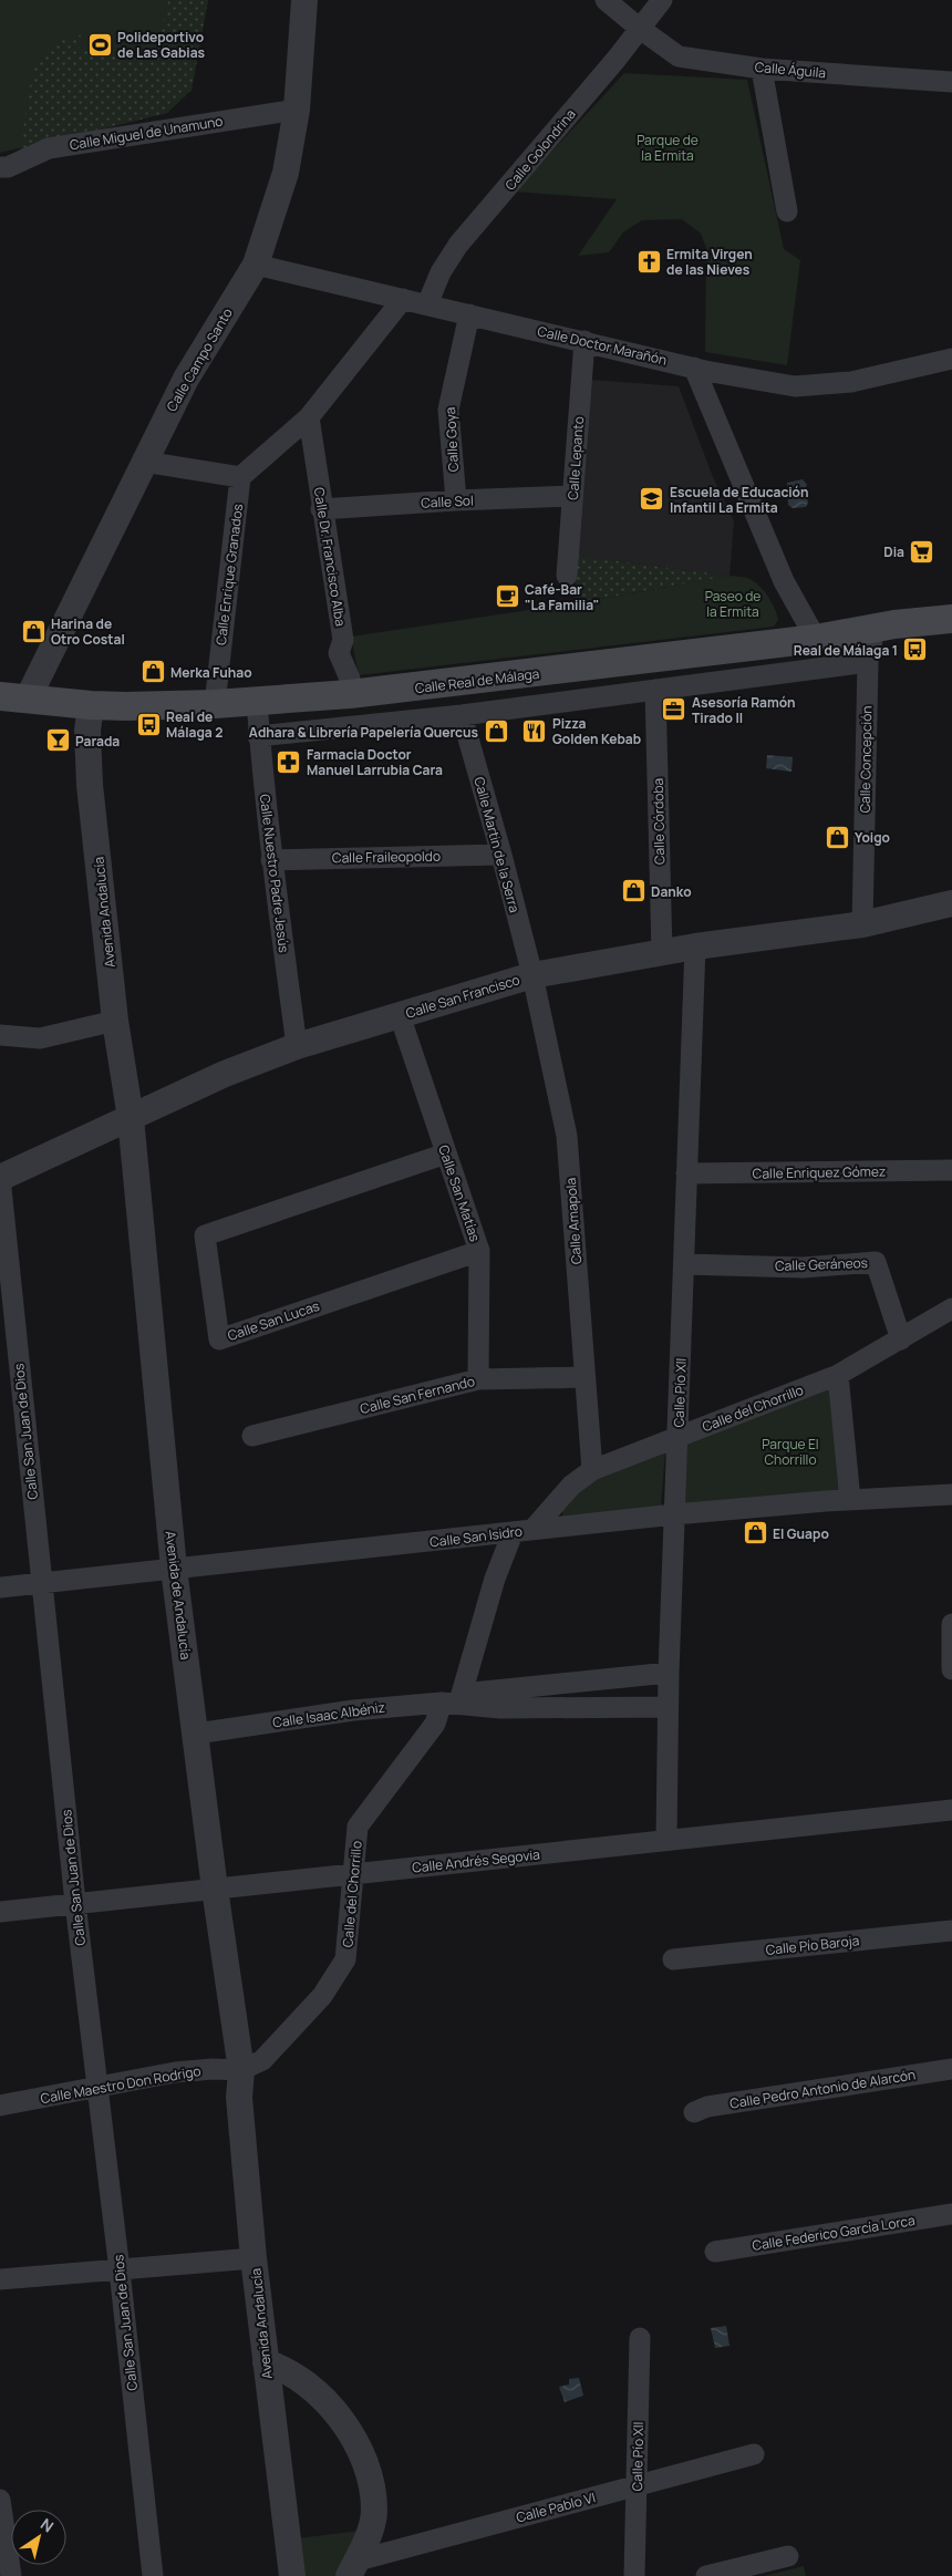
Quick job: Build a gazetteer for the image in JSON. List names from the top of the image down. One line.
{"streets":{"main road":["Calle Real de Málaga"],"street":["Calle Águila","Calle Miguel de Unamuno","Calle Golondrina","Calle Doctor Marañón","Calle Campo Santo","Calle Goya","Calle Lepanto","Calle Sol","Calle Dr. Francisco Alba","Calle Enrique Granados","Calle Concepción","Calle Córdoba","Calle Martin de la Serra","Calle Fraileopoldo","Calle Nuestro Padre Jesús","Avenida Andalucía","Calle San Francisco","Calle Enriquez Gómez","Calle San Matías","Calle Amapola","Calle Geráneos","Calle San Lucas","Calle Pío XII","Calle San Fernando","Calle del Chorrillo","Calle San Juan de Dios","Calle San Isidro","Avenida de Andalucía","Calle Isaac Albéniz","Calle Andrés Segovia","Calle Pío Baroja","Calle Maestro Don Rodrigo","Calle Pedro Antonio de Alarcón","Calle Federico García Lorca","Calle Pablo VI"]},"crossings":[["Calle Águila","Calle Golondrina"],["Calle Miguel de Unamuno","Calle Campo Santo"],["Calle Golondrina","Calle Doctor Marañón"],["Calle Doctor Marañón","Calle Campo Santo"],["Calle Doctor Marañón","Calle Goya"],["Calle Doctor Marañón","Calle Lepanto"],["Calle Campo Santo","Calle Real de Málaga"],["Calle Goya","Calle Sol"],["Calle Lepanto","Calle Sol"],["Calle Sol","Calle Dr. Francisco Alba"],["Calle Dr. Francisco Alba","Calle Real de Málaga"],["Calle Enrique Granados","Calle Real de Málaga"],["Calle Real de Málaga","Calle Concepción"],["Calle Real de Málaga","Calle Nuestro Padre Jesús"],["Calle Real de Málaga","Avenida Andalucía"],["Calle Concepción","Calle San Francisco"],["Calle Córdoba","Calle San Francisco"],["Calle Martin de la Serra","Calle Fraileopoldo"],["Calle Martin de la Serra","Calle San Francisco"],["Calle Martin de la Serra","Calle Amapola"],["Calle Fraileopoldo","Calle Nuestro Padre Jesús"],["Calle Nuestro Padre Jesús","Calle San Francisco"],["Avenida Andalucía","Calle San Francisco"],["Avenida Andalucía","Calle del Chorrillo"],["Avenida Andalucía","Avenida de Andalucía"],["Avenida Andalucía","Calle Maestro Don Rodrigo"],["Calle San Francisco","Calle San Matías"],["Calle San Francisco","Calle Amapola"],["Calle San Francisco","Calle Pío XII"],["Calle San Francisco","Calle San Juan de Dios"],["Calle San Francisco","Avenida de Andalucía"],["Calle Enriquez Gómez","Calle Pío XII"],["Calle San Matías","Calle San Lucas"],["Calle San Matías","Calle San Fernando"],["Calle Amapola","Calle San Fernando"],["Calle Amapola","Calle del Chorrillo"],["Calle Geráneos","Calle Pío XII"],["Calle Geráneos","Calle del Chorrillo"],["Calle Pío XII","Calle del Chorrillo"],["Calle Pío XII","Calle San Isidro"],["Calle Pío XII","Calle Isaac Albéniz"],["Calle Pío XII","Calle Andrés Segovia"],["Calle Pío XII","Calle Pablo VI"],["Calle del Chorrillo","Calle San Isidro"],["Calle del Chorrillo","Avenida de Andalucía"],["Calle del Chorrillo","Calle Isaac Albéniz"],["Calle del Chorrillo","Calle Andrés Segovia"],["Calle del Chorrillo","Calle Maestro Don Rodrigo"],["Calle San Juan de Dios","Calle San Isidro"],["Calle San Juan de Dios","Calle Andrés Segovia"],["Calle San Juan de Dios","Calle Maestro Don Rodrigo"],["Calle San Isidro","Avenida de Andalucía"],["Avenida de Andalucía","Calle Isaac Albéniz"],["Avenida de Andalucía","Calle Andrés Segovia"],["Avenida de Andalucía","Calle Maestro Don Rodrigo"]],"parks":["Parque de la Ermita","Paseo de la Ermita","Parque El Chorrillo"],"places":{"sports":["Polideportivo de Las Gabias"],"church":["Ermita Virgen de las Nieves"],"school or university":["Escuela de Educación Infantil La Ermita"],"supermarket":["Dia"],"cafe":["Café-Bar \"La Familia\""],"shop":["Harina de Otro Costal","Merka Fuhao","Adhara & Librería Papelería Quercus","Yoigo","Danko","El Guapo"],"bus stop":["Real de Málaga 1","Real de Málaga 2"],"office":["Asesoría Ramón Tirado II"],"restaurant":["Pizza Golden Kebab"],"bar":["Parada"],"pharmacy":["Farmacia Doctor Manuel Larrubia Cara"]},"north":"top right"}
